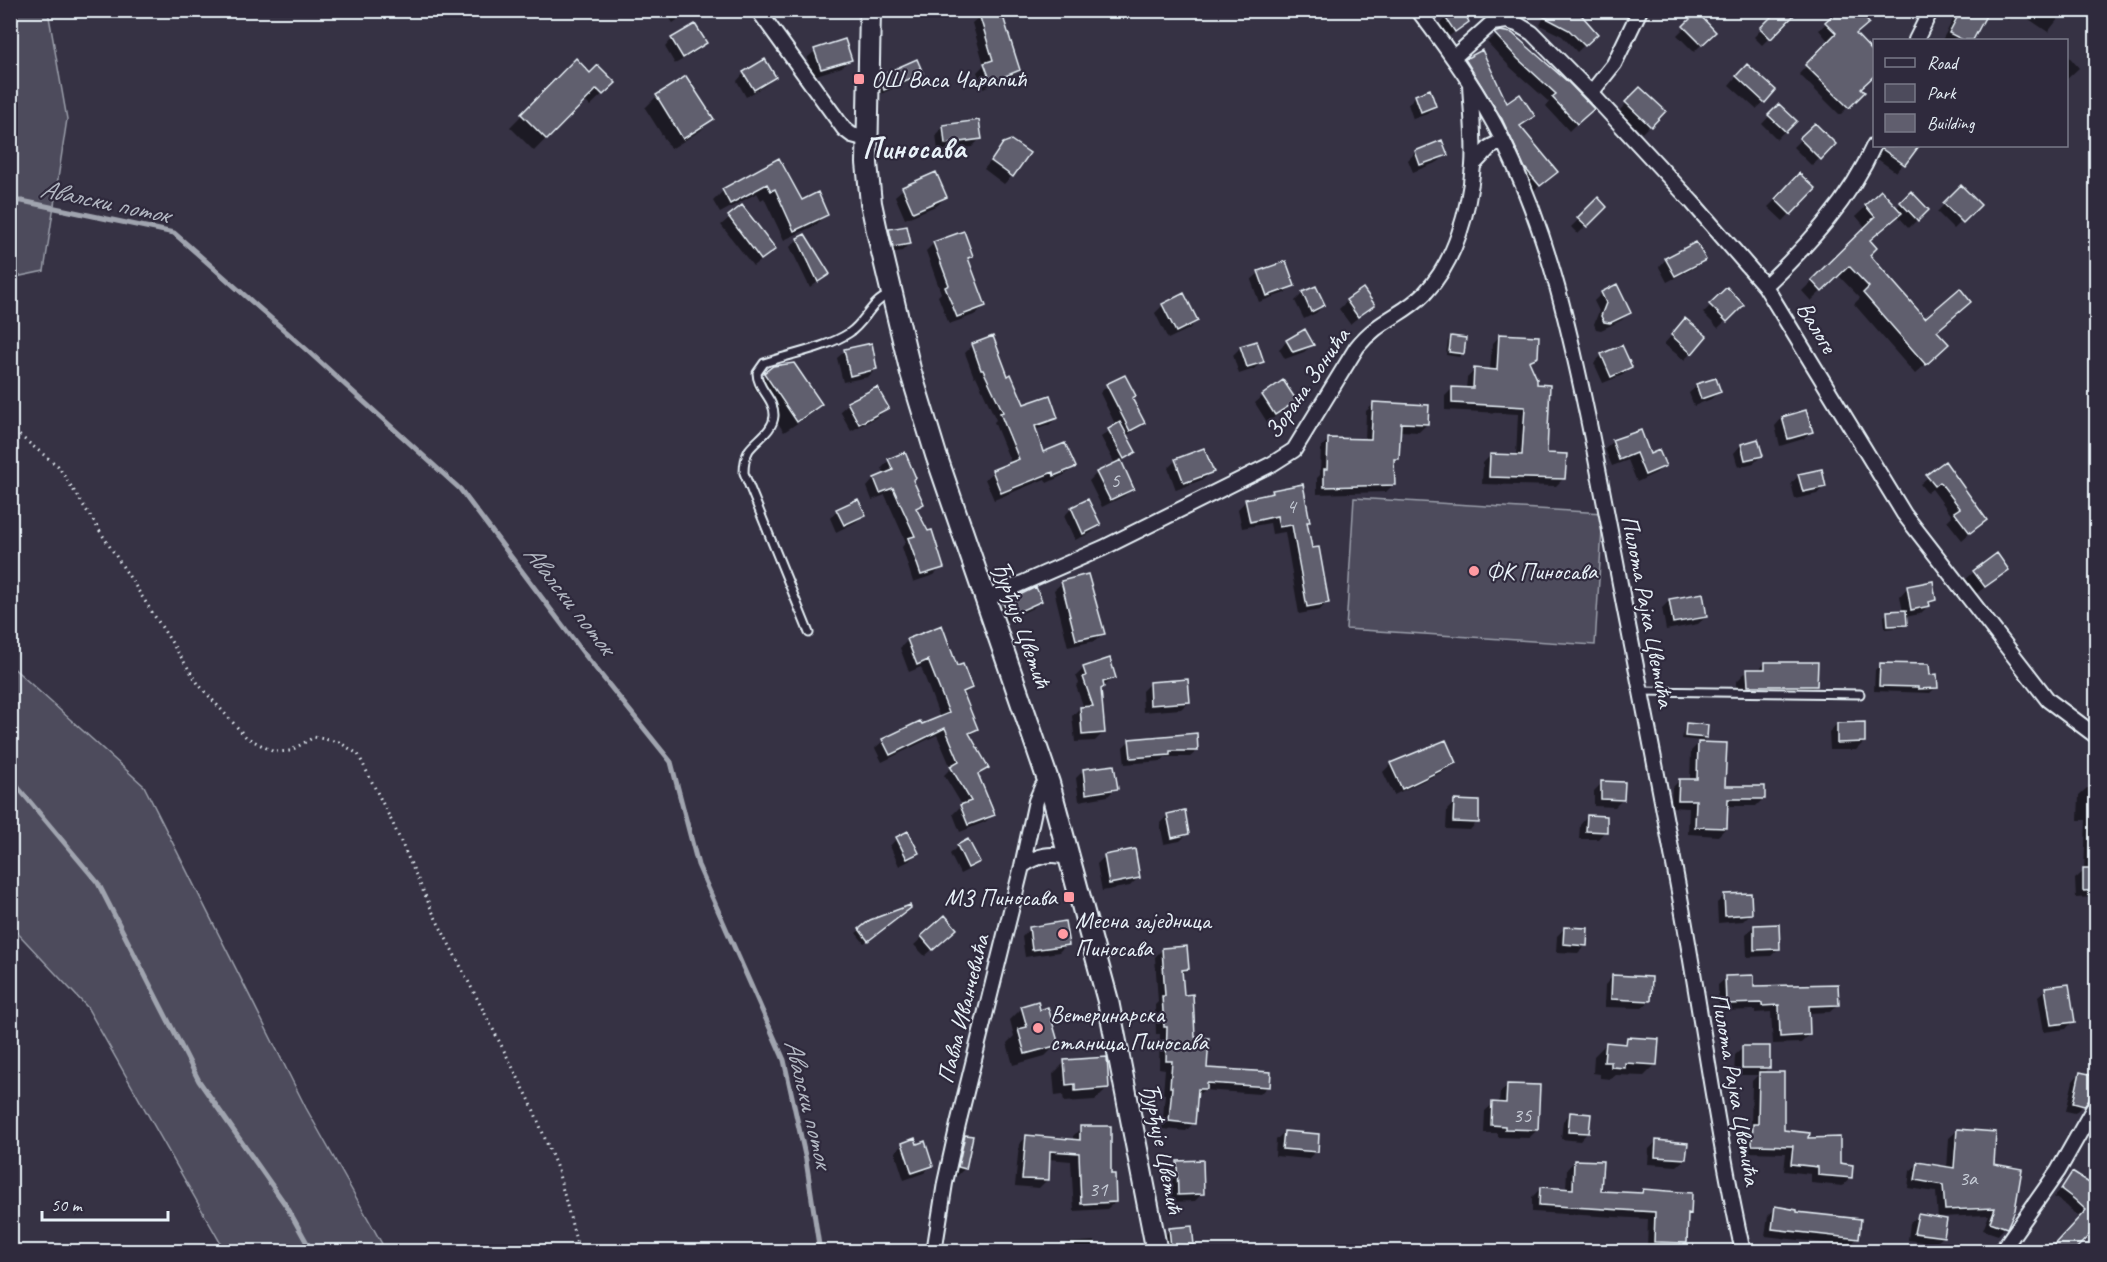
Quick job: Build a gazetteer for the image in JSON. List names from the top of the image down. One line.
{"streets":{"street":["Валоге","Зорана Зонића","Пилота Рајка Цветића","Ђурђије Цветић","Павла Иванчевића"]},"crossings":[["Валоге","Пилота Рајка Цветића"],["Зорана Зонића","Пилота Рајка Цветића"],["Зорана Зонића","Ђурђије Цветић"],["Ђурђије Цветић","Павла Иванчевића"]],"districts":["Пиносава"],"water":["Авалски поток"],"places":{"transit":["ОШ Васа Чарапић","МЗ Пиносава"],"other":["ФК Пиносава","Месна заједница Пиносава","Ветеринарска станица Пиносава"]},"house_numbers":["5","4","35","3a","31"],"legend":["Road","Park","Building"],"scale_bar":"50 m"}
